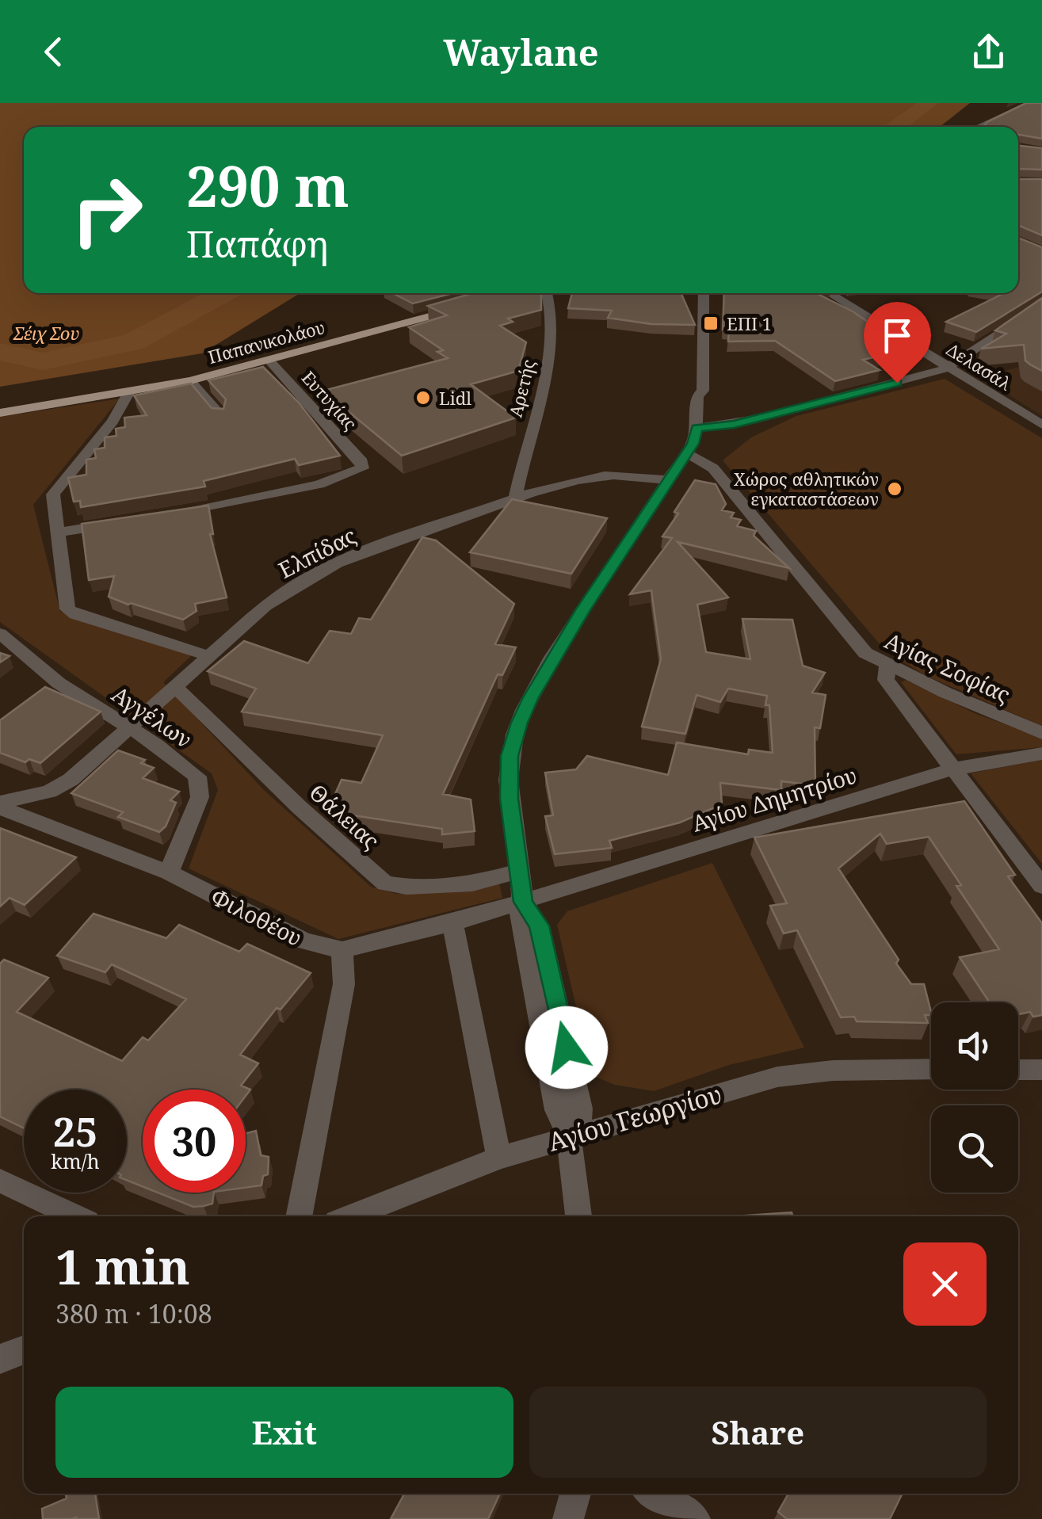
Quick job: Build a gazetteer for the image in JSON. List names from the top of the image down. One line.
{"streets":{"main road":["Παπανικολάου"],"street":["Δελασάλ","Αρετής","Ευτυχίας","Ελπίδας","Αγίας Σοφίας","Αγγέλων","Αγίου Δημητρίου","Θάλειας","Φιλοθέου","Αγίου Γεωργίου"]},"crossings":[["Παπανικολάου","Ευτυχίας"],["Αρετής","Ελπίδας"],["Ελπίδας","Αγγέλων"],["Ελπίδας","Θάλειας"],["Ελπίδας","Φιλοθέου"],["Αγγέλων","Φιλοθέου"],["Αγίου Δημητρίου","Φιλοθέου"]],"parks":["Σέιχ Σου"],"places":{"transit":["ΕΠΙ 1"],"other":["Lidl","Χώρος αθλητικών εγκαταστάσεων"]},"page":{"header":"Waylane","turn":["290 m","Παπάφη"],"speed":"25 km/h","limit":"30","heading":["1 min","380 m · 10:08"],"buttons":["Exit","Share"]}}
